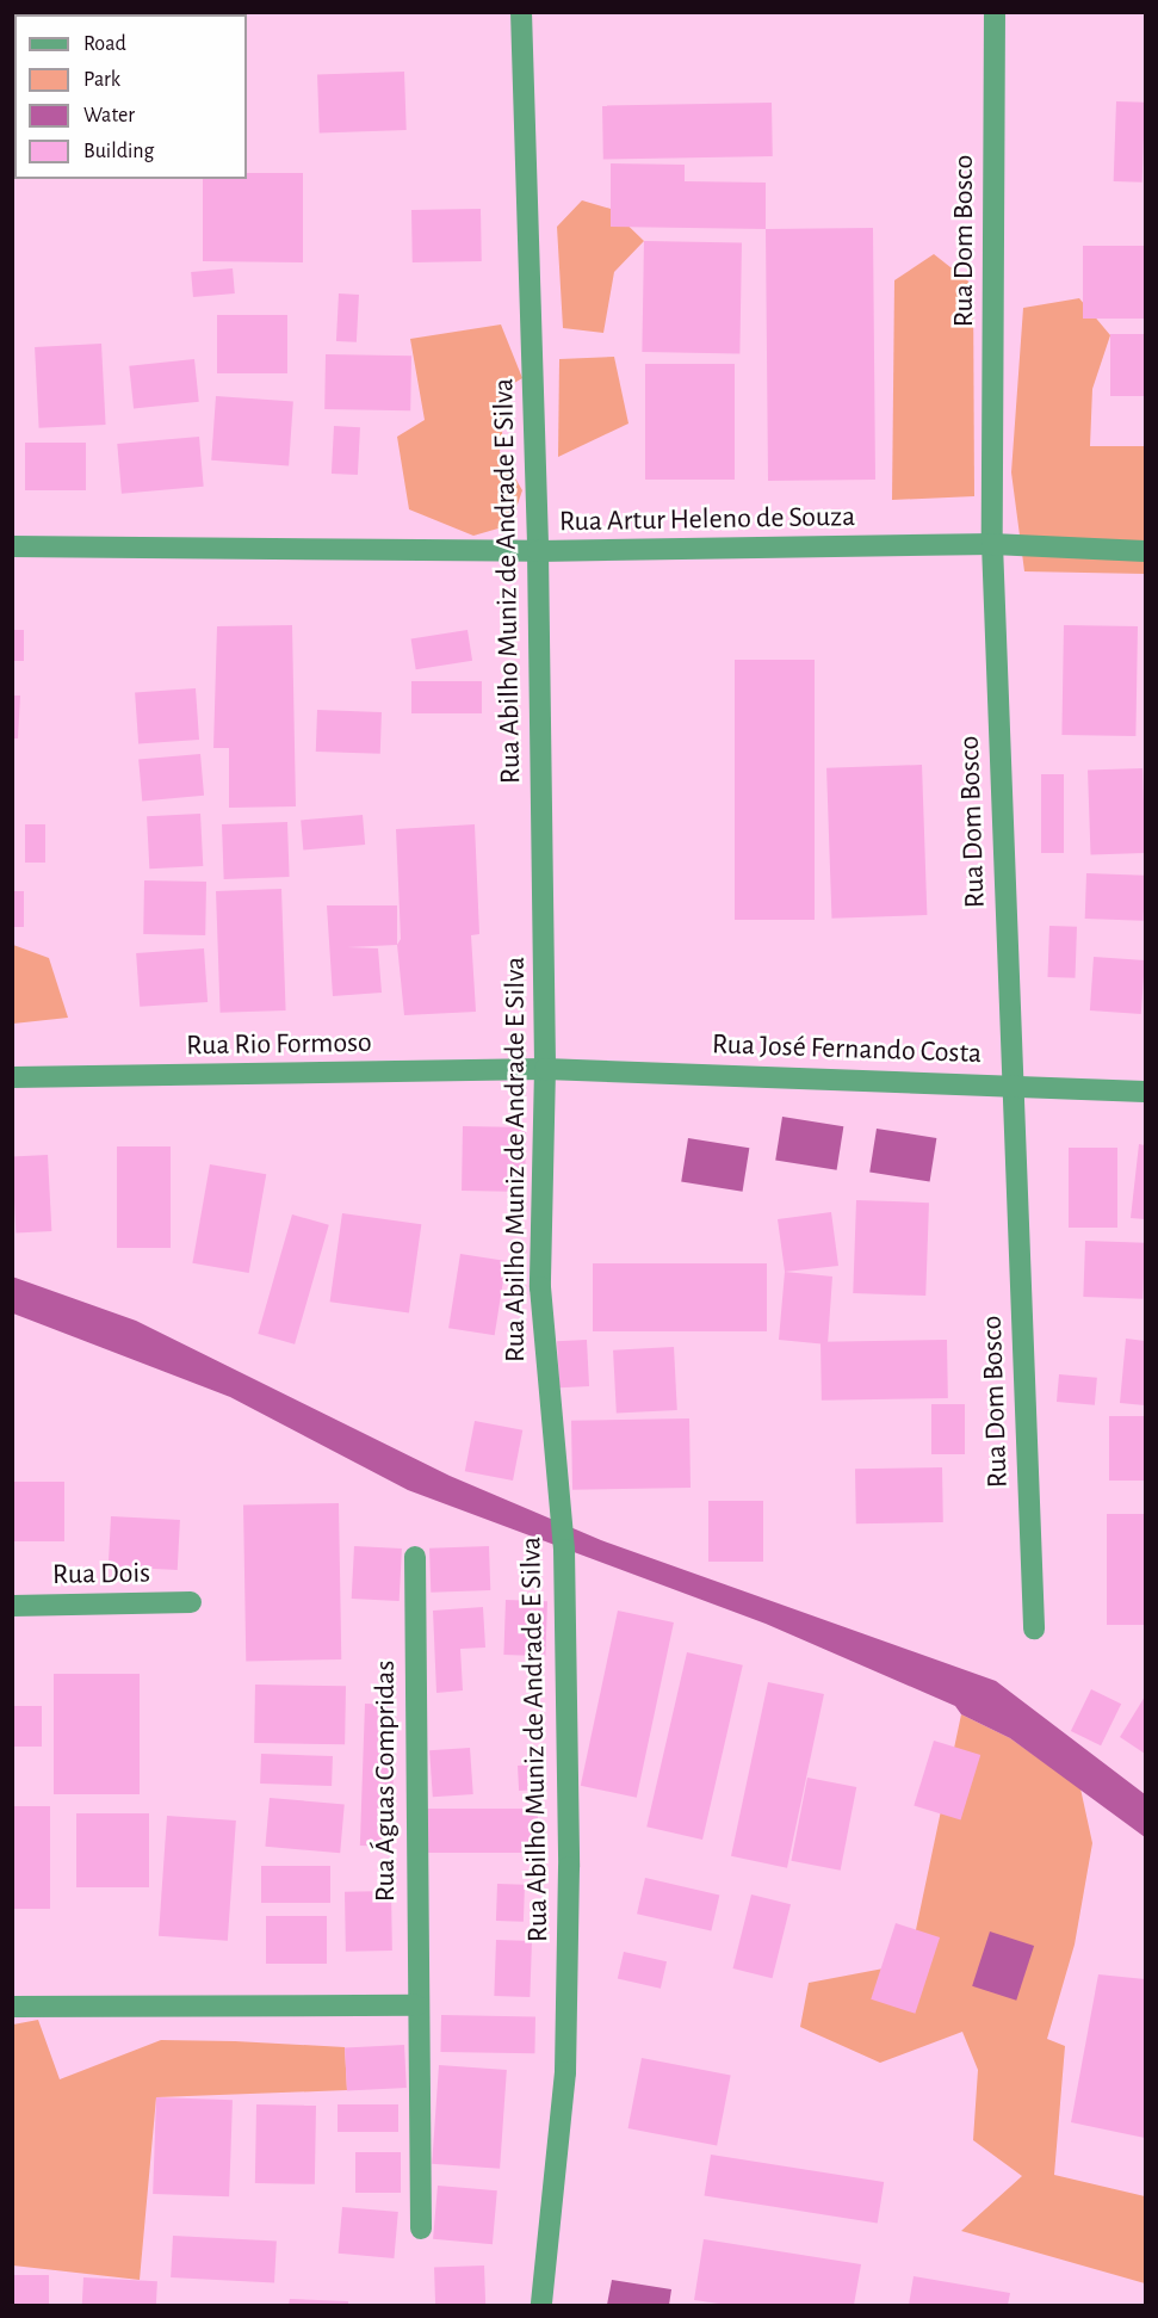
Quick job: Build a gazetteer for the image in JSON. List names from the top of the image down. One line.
{"streets":{"street":["Rua Dom Bosco","Rua Artur Heleno de Souza","Rua Abilho Muniz de Andrade E Silva","Rua Rio Formoso","Rua José Fernando Costa","Rua Dois","Rua Águas Compridas"]},"crossings":[["Rua Dom Bosco","Rua Artur Heleno de Souza"],["Rua Dom Bosco","Rua José Fernando Costa"],["Rua Artur Heleno de Souza","Rua Abilho Muniz de Andrade E Silva"],["Rua Abilho Muniz de Andrade E Silva","Rua Rio Formoso"],["Rua Abilho Muniz de Andrade E Silva","Rua José Fernando Costa"],["Rua Rio Formoso","Rua José Fernando Costa"]],"legend":["Road","Park","Water","Building"]}
